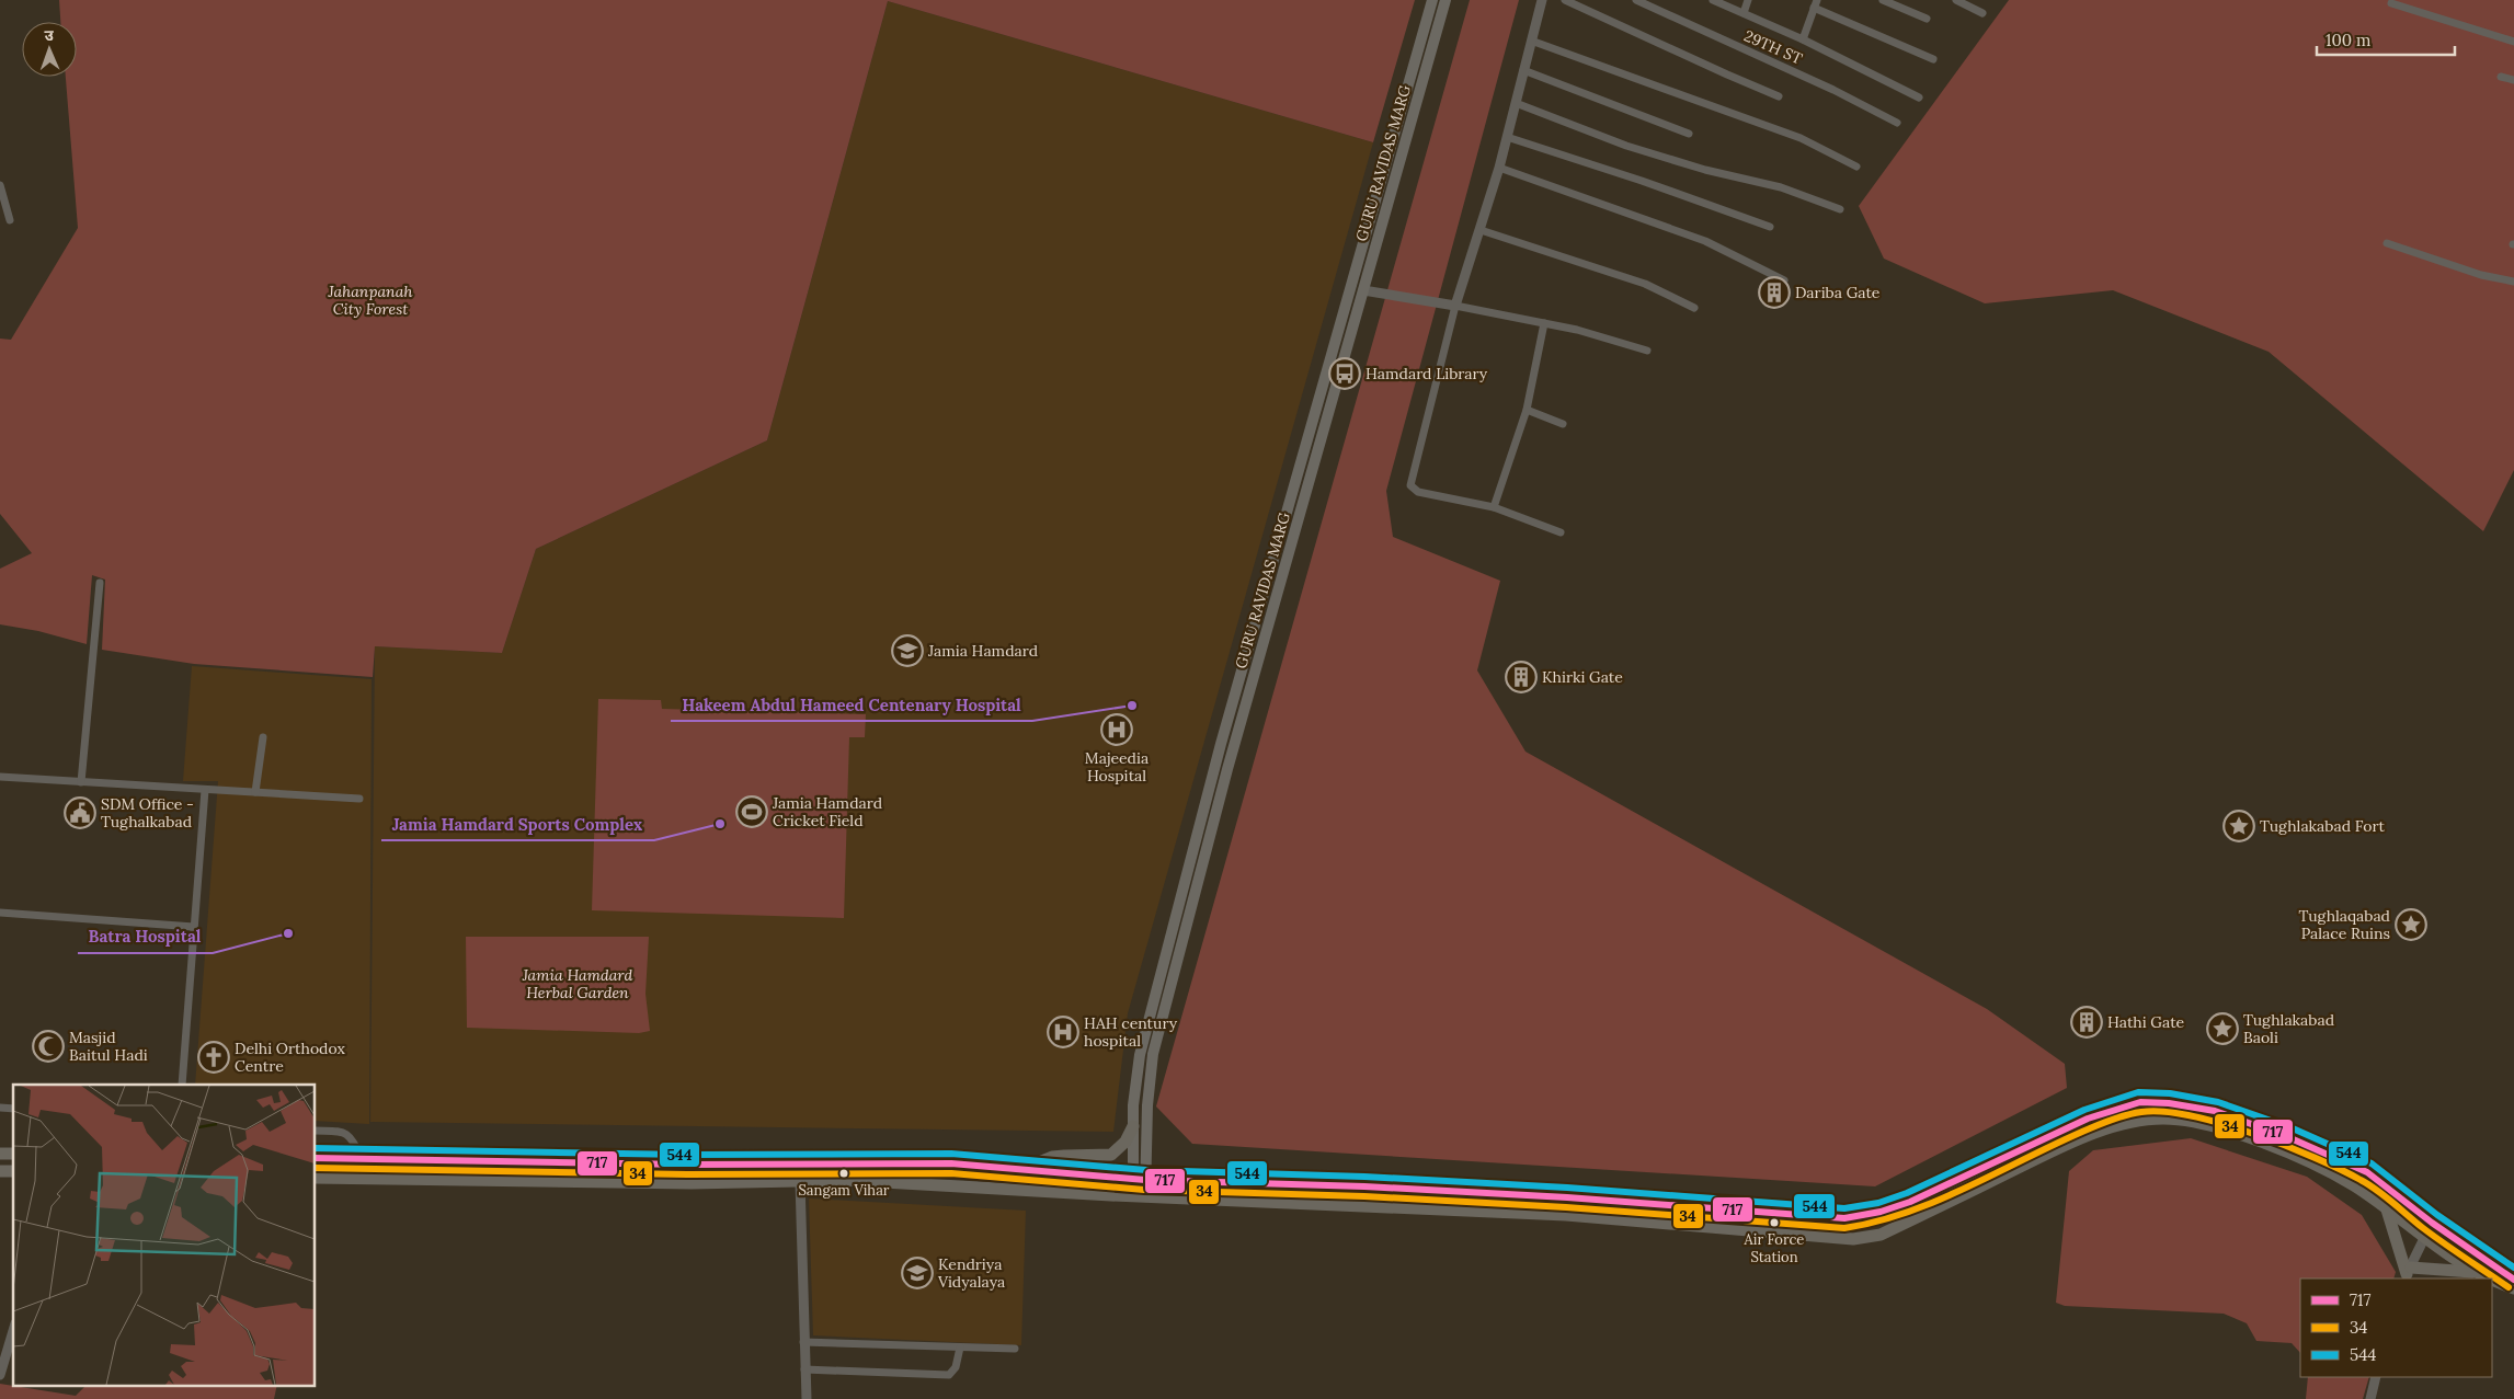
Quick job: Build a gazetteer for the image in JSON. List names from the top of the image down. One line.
{"streets":{"main road":["GURU RAVIDAS MARG"],"street":["29TH ST"]},"parks":["Jahanpanah City Forest","Jamia Hamdard Herbal Garden"],"places":{"building":["Dariba Gate","Khirki Gate","Hathi Gate"],"bus stop":["Hamdard Library"],"school or university":["Jamia Hamdard","Kendriya Vidyalaya"],"other":["Hakeem Abdul Hameed Centenary Hospital","Jamia Hamdard Sports Complex","Batra Hospital","Sangam Vihar","Air Force Station"],"hospital":["Majeedia Hospital","HAH century hospital"],"sports":["Jamia Hamdard Cricket Field"],"public building":["SDM Office - Tughalkabad"],"place":["Tughlakabad Fort","Tughlaqabad Palace Ruins","Tughlakabad Baoli"],"mosque":["Masjid Baitul Hadi"],"church":["Delhi Orthodox Centre"]},"lines":["transit line 544","transit line 717","transit line 34"],"legend":["717","34","544"],"scale_bar":"100 m","north":"top"}
